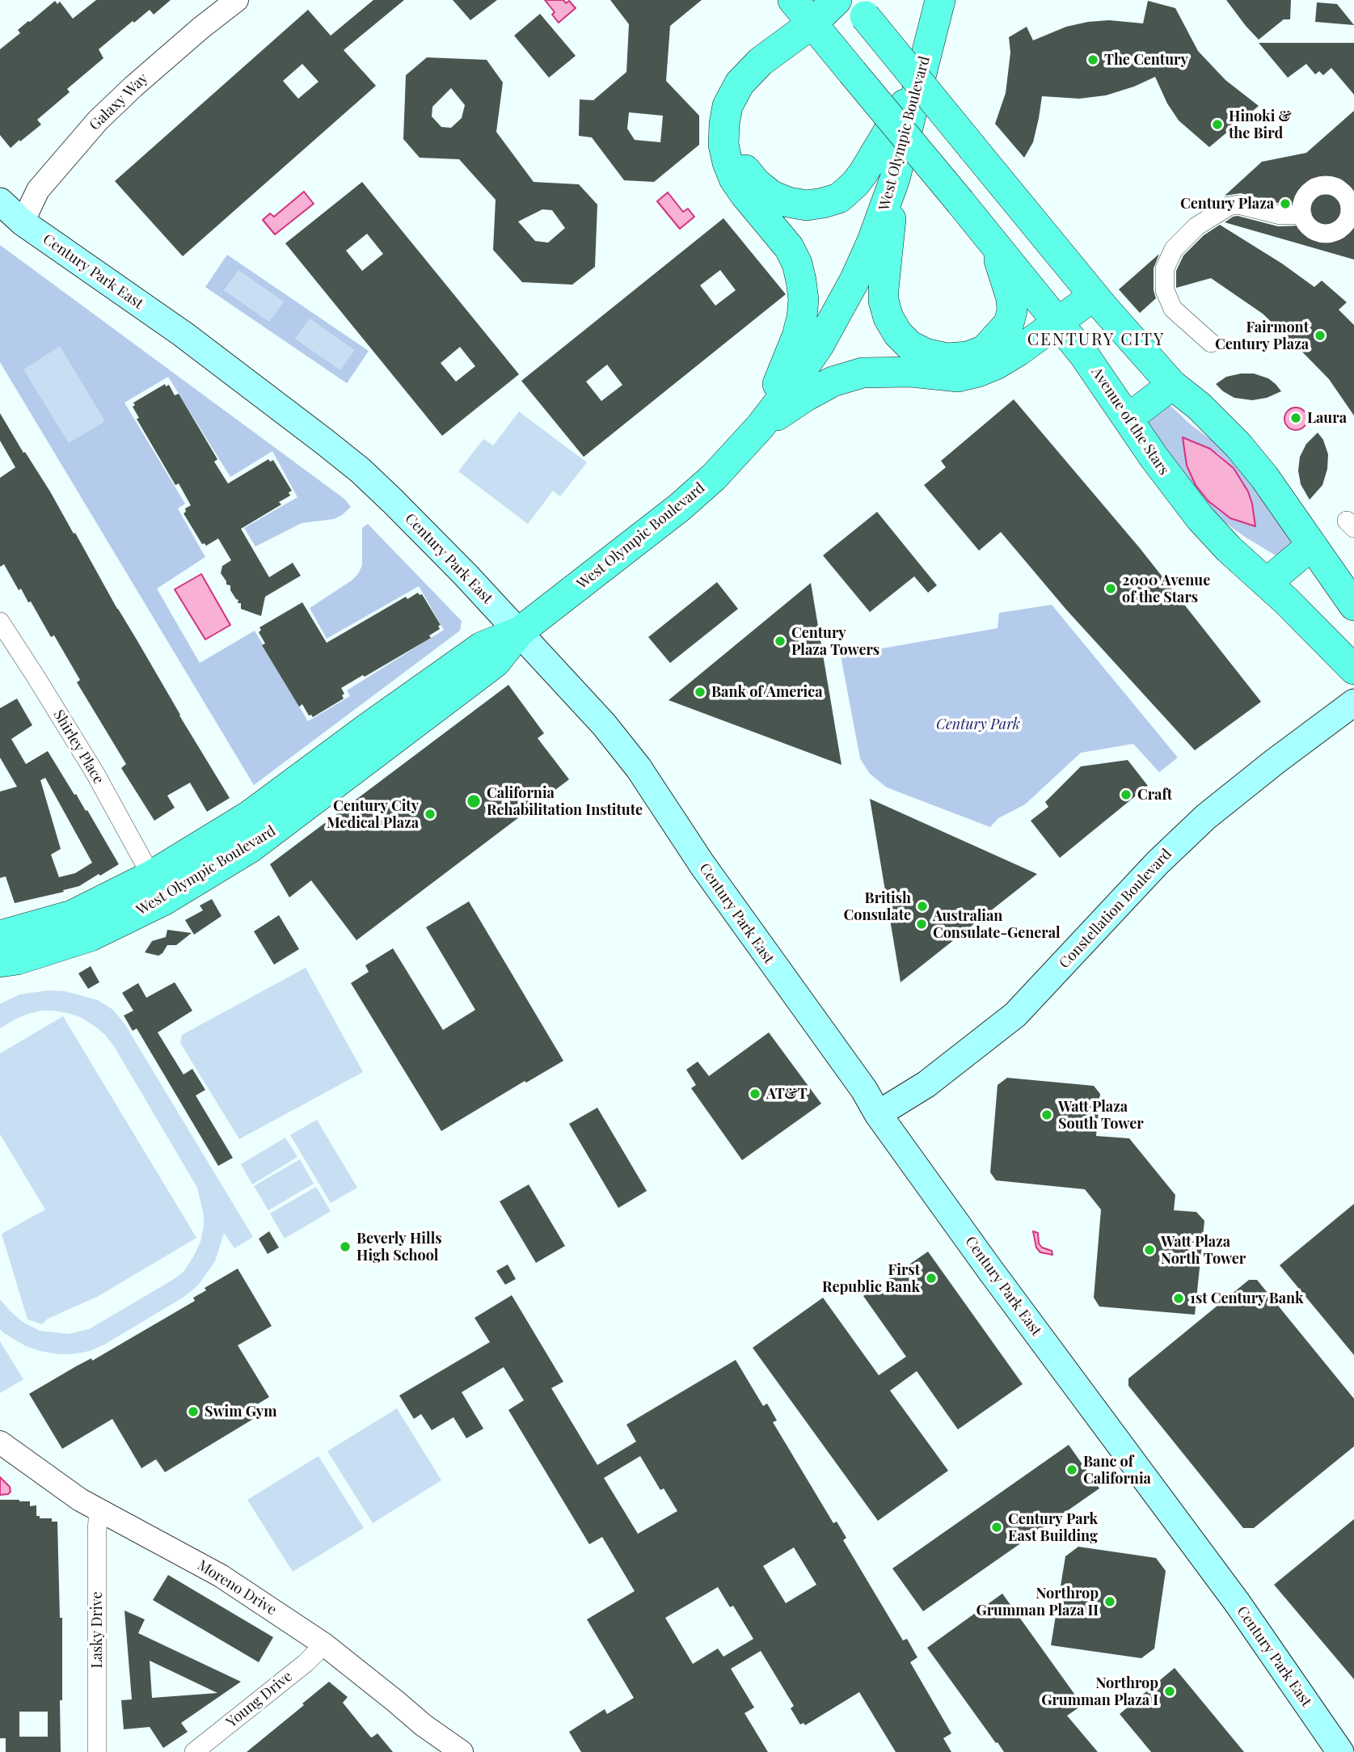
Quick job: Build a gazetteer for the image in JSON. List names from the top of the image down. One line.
{"streets":{"main road":["West Olympic Boulevard","Century Park East","Avenue of the Stars","Constellation Boulevard"],"street":["Galaxy Way","Shirley Place","Moreno Drive","Lasky Drive","Young Drive"]},"crossings":[["Galaxy Way","Century Park East"],["West Olympic Boulevard","Century Park East"],["West Olympic Boulevard","Shirley Place"],["Century Park East","Constellation Boulevard"],["Moreno Drive","Lasky Drive"],["Moreno Drive","Young Drive"]],"districts":["CENTURY CITY"],"parks":["Century Park"],"places":["The Century","Hinoki & the Bird","Century Plaza","Fairmont Century Plaza","Laura","2000 Avenue of the Stars","Century Plaza Towers","Bank of America","Craft","California Rehabilitation Institute","Century City Medical Plaza","British Consulate","Australian Consulate-General","AT&T","Watt Plaza South Tower","Beverly Hills High School","Watt Plaza North Tower","First Republic Bank","1st Century Bank","Swim Gym","Banc of California","Century Park East Building","Northrop Grumman Plaza II","Northrop Grumman Plaza I"]}
